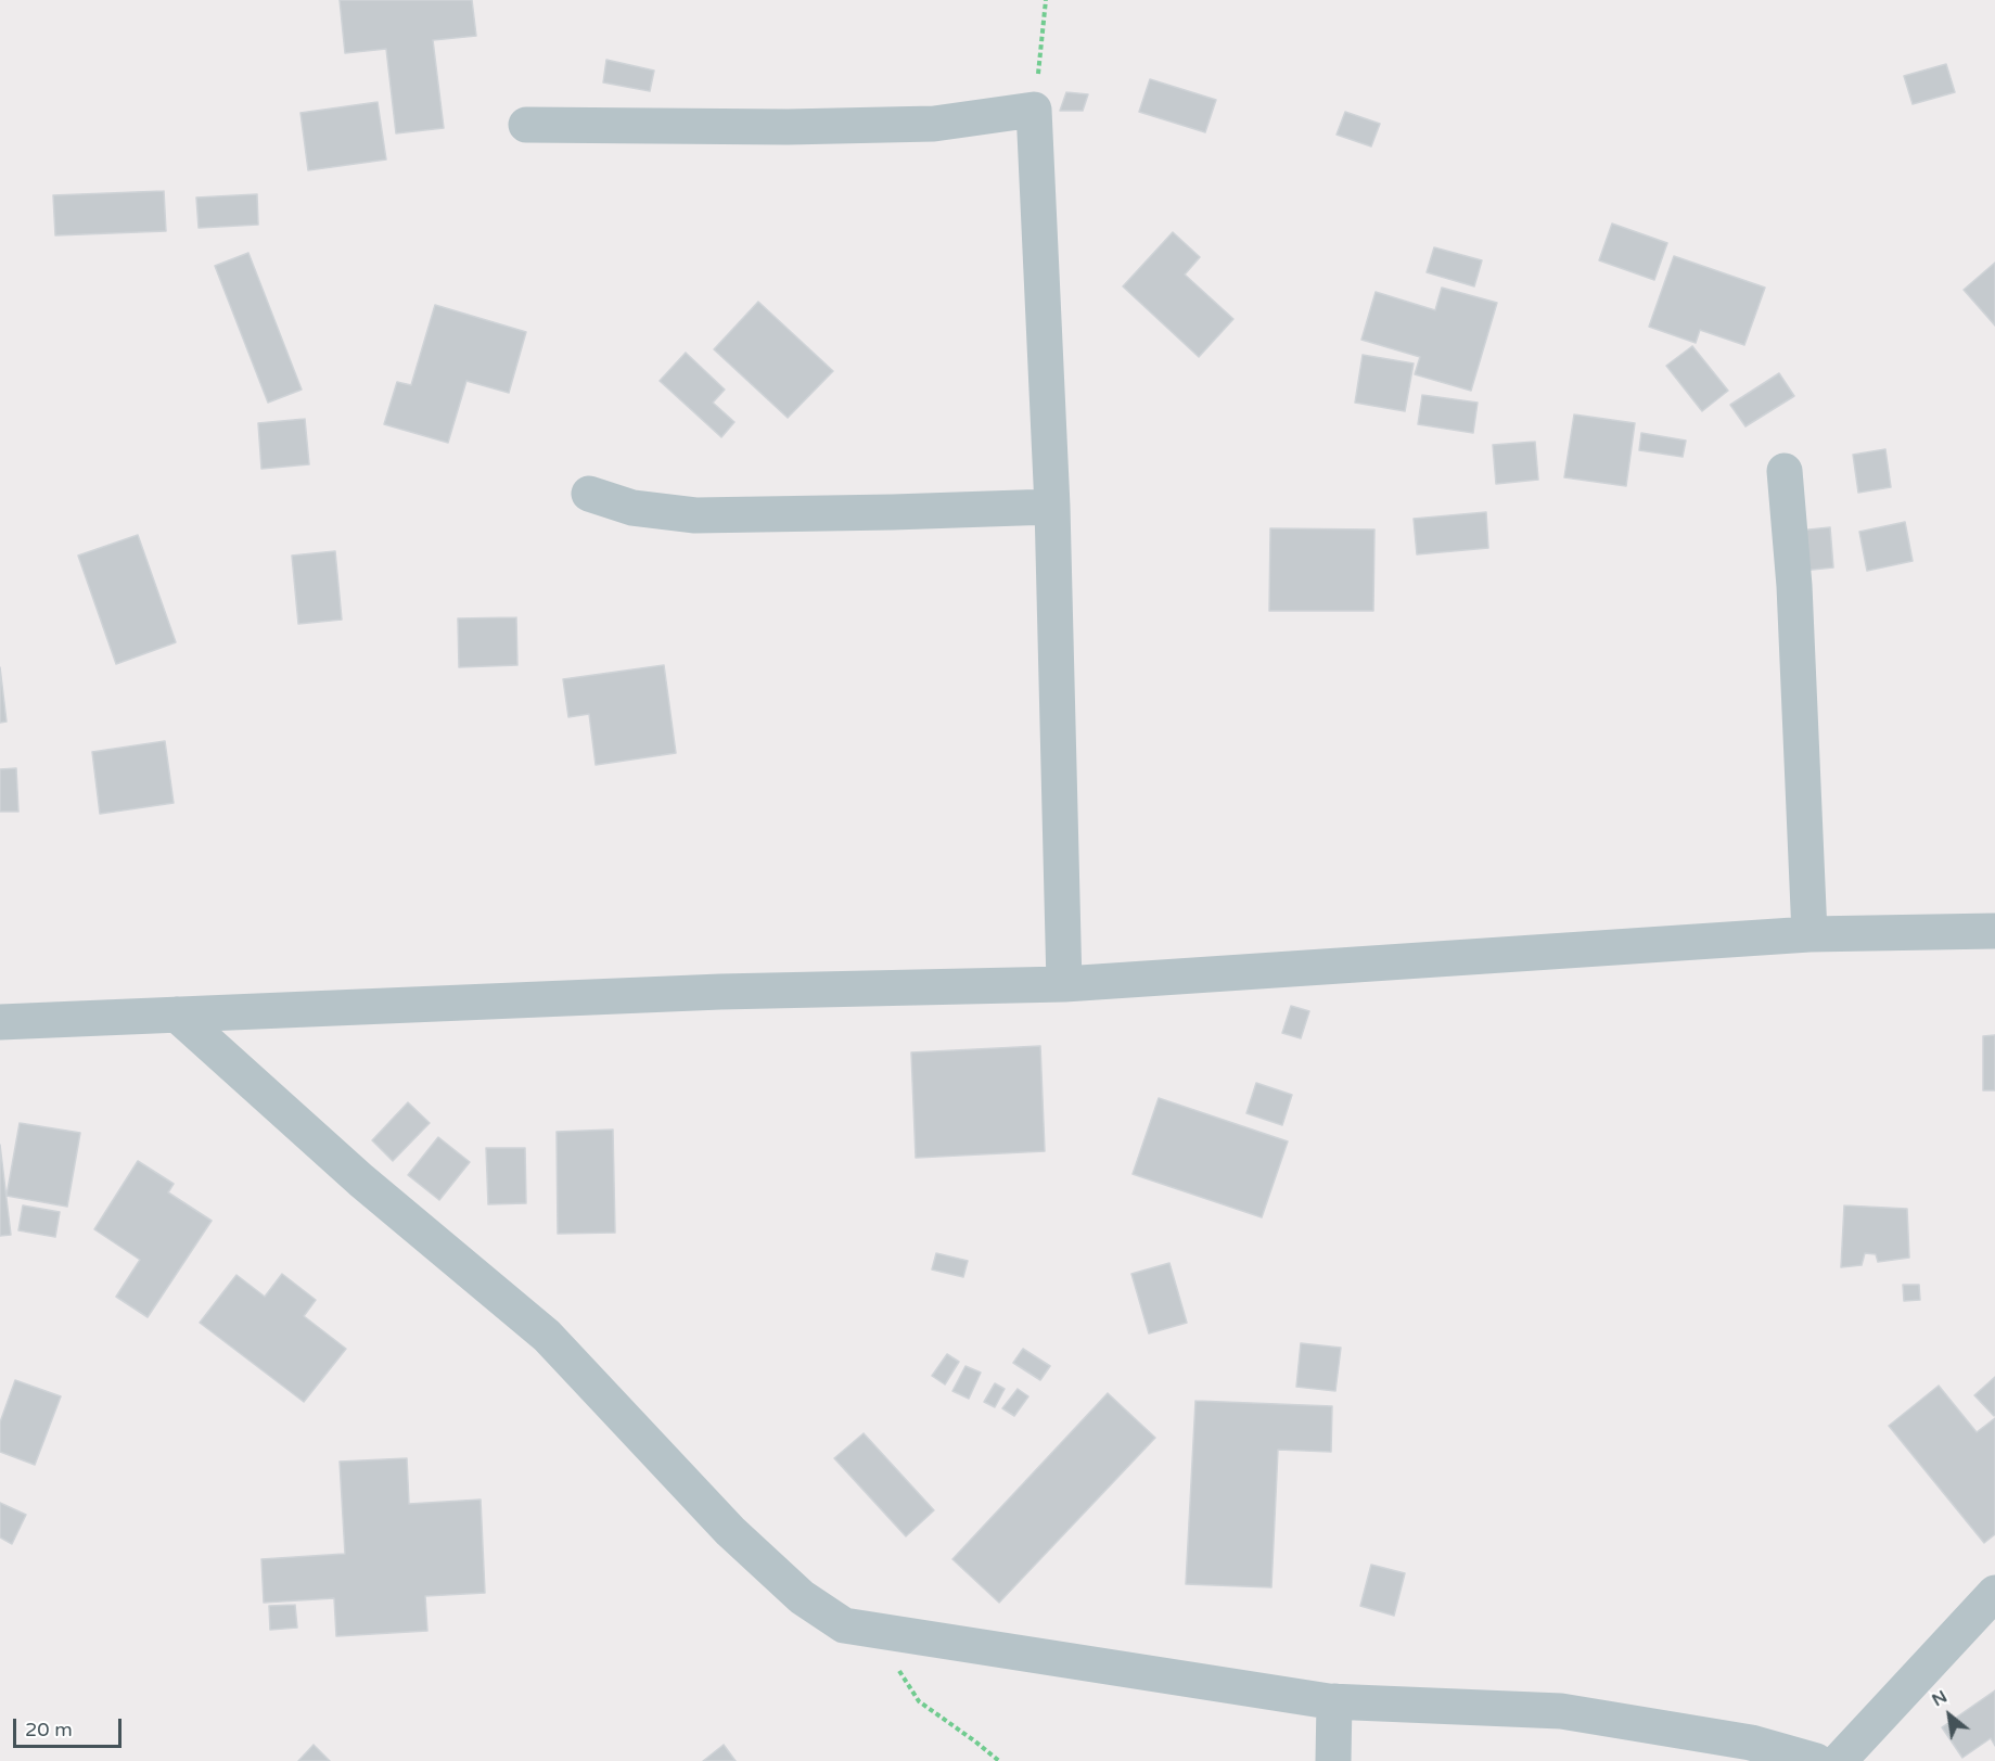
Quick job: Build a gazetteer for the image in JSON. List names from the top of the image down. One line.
{"scale_bar":"20 m","north":"top left"}
